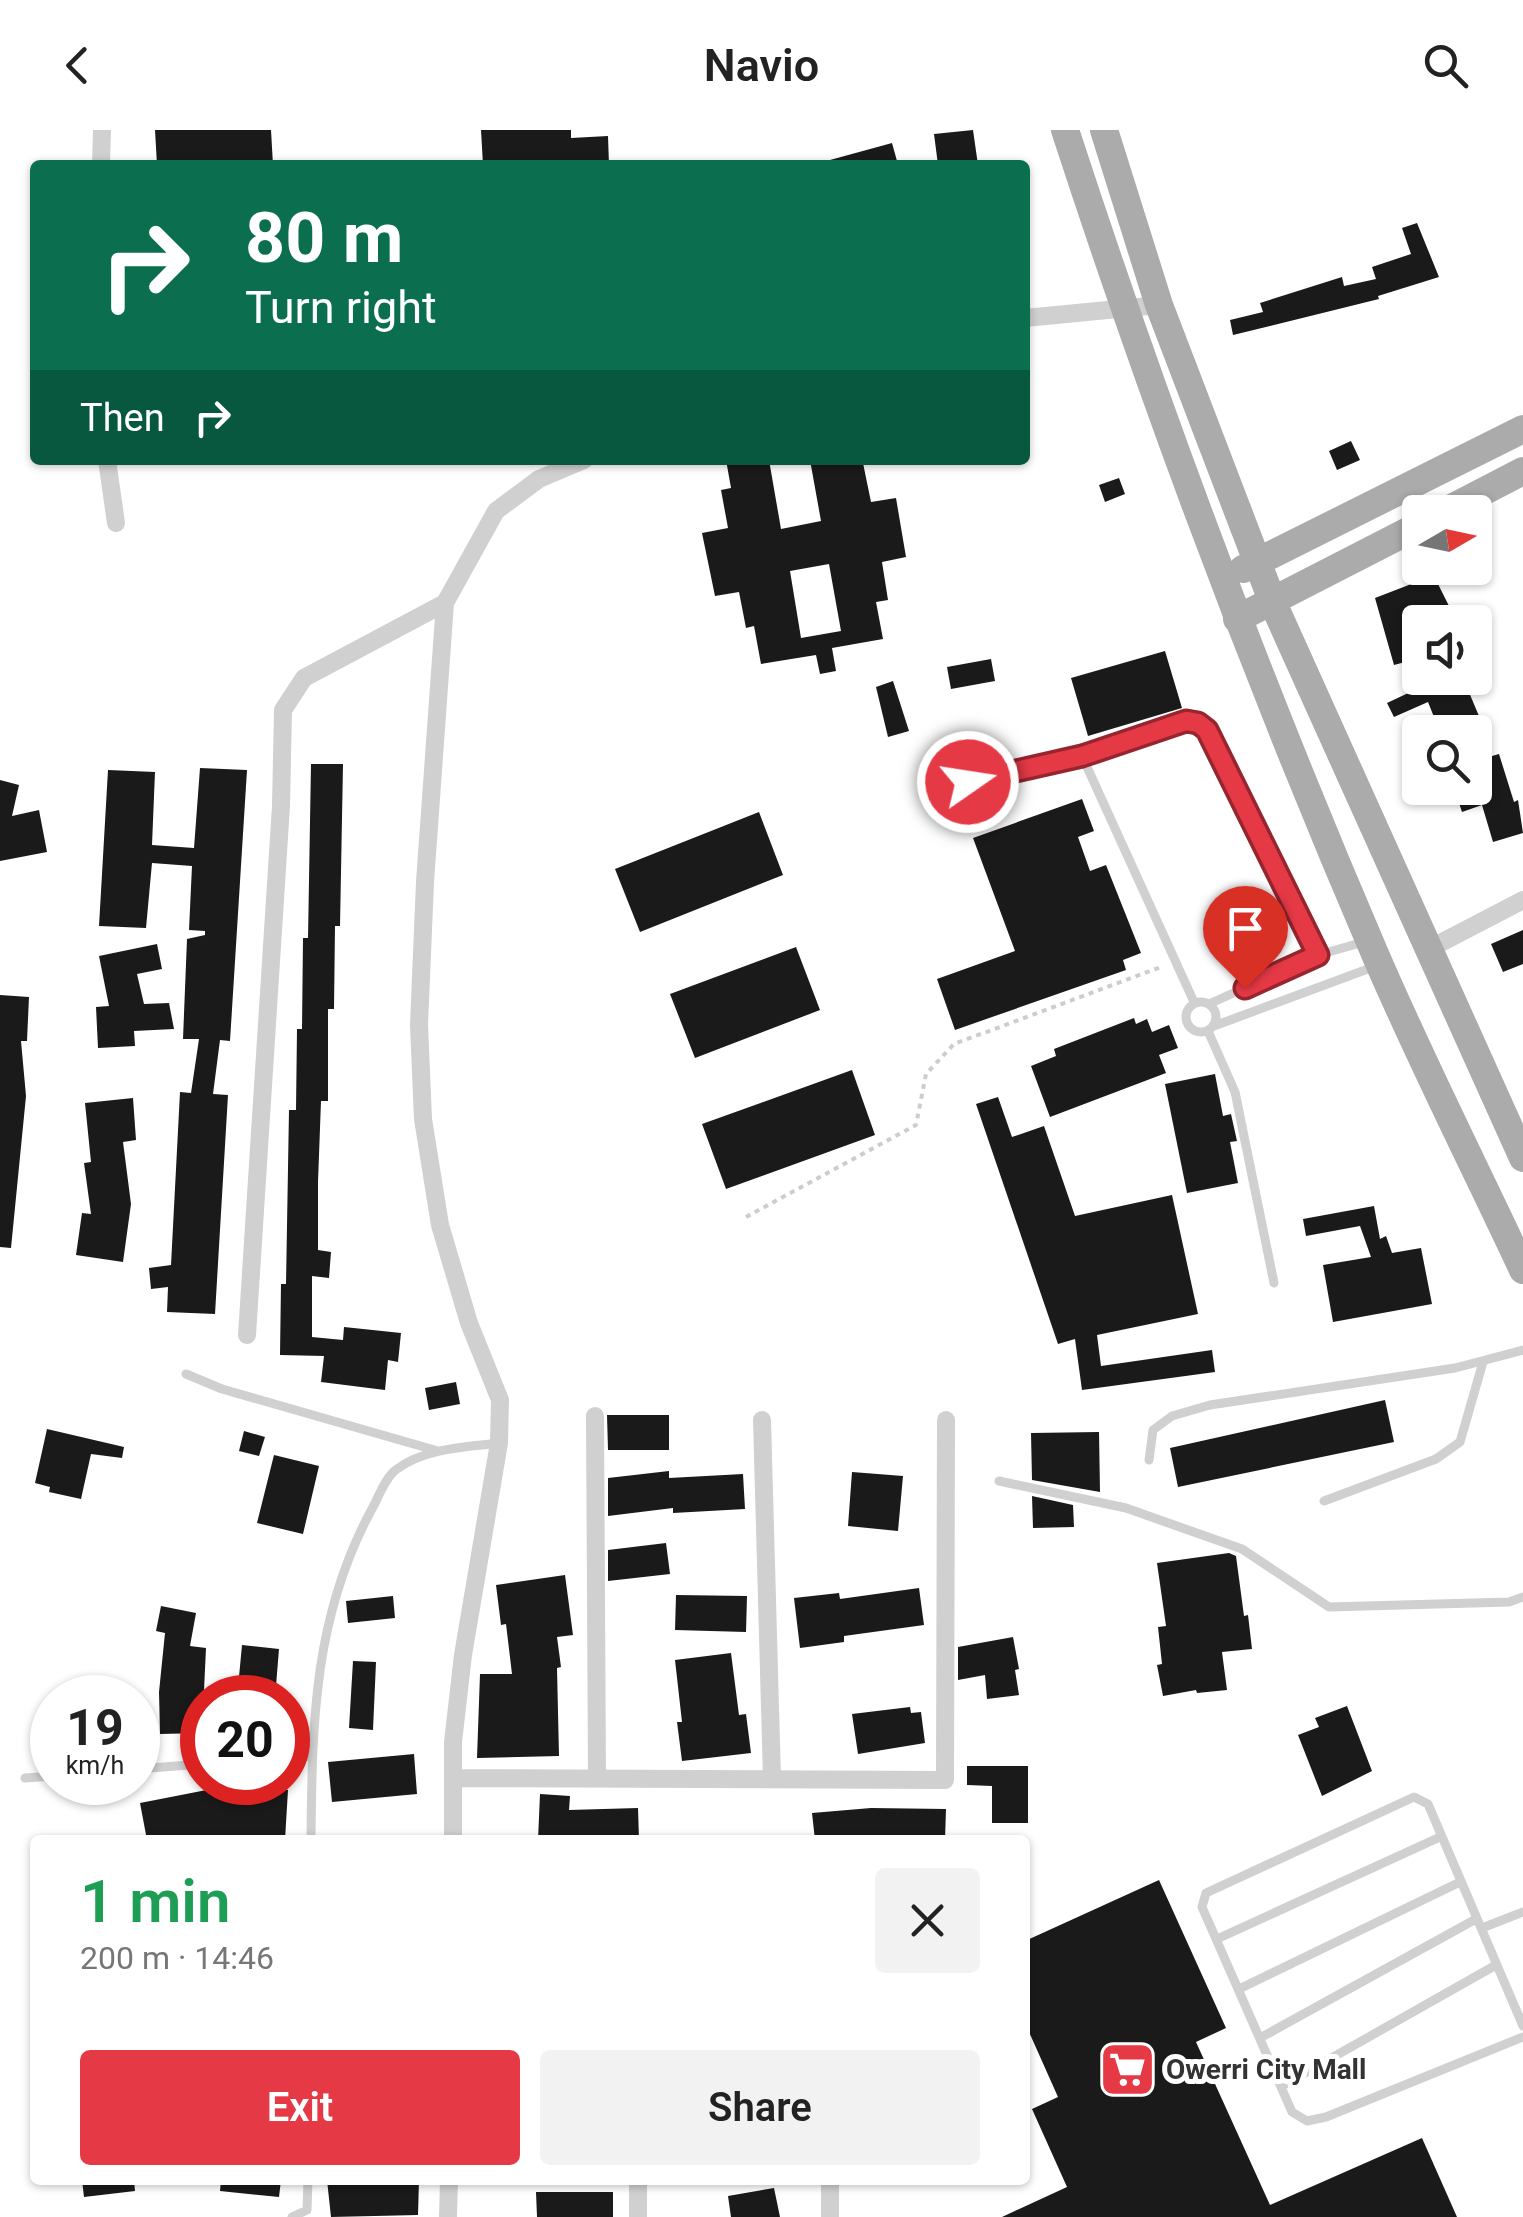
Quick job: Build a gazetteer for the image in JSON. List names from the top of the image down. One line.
{"places":{"supermarket":["Owerri City Mall"]},"north":"right","page":{"header":"Navio","turn":["80 m","Turn right"],"then":"Then","speed":"19 km/h","limit":"20","heading":["1 min","200 m · 14:46"],"buttons":["Exit","Share"]}}
